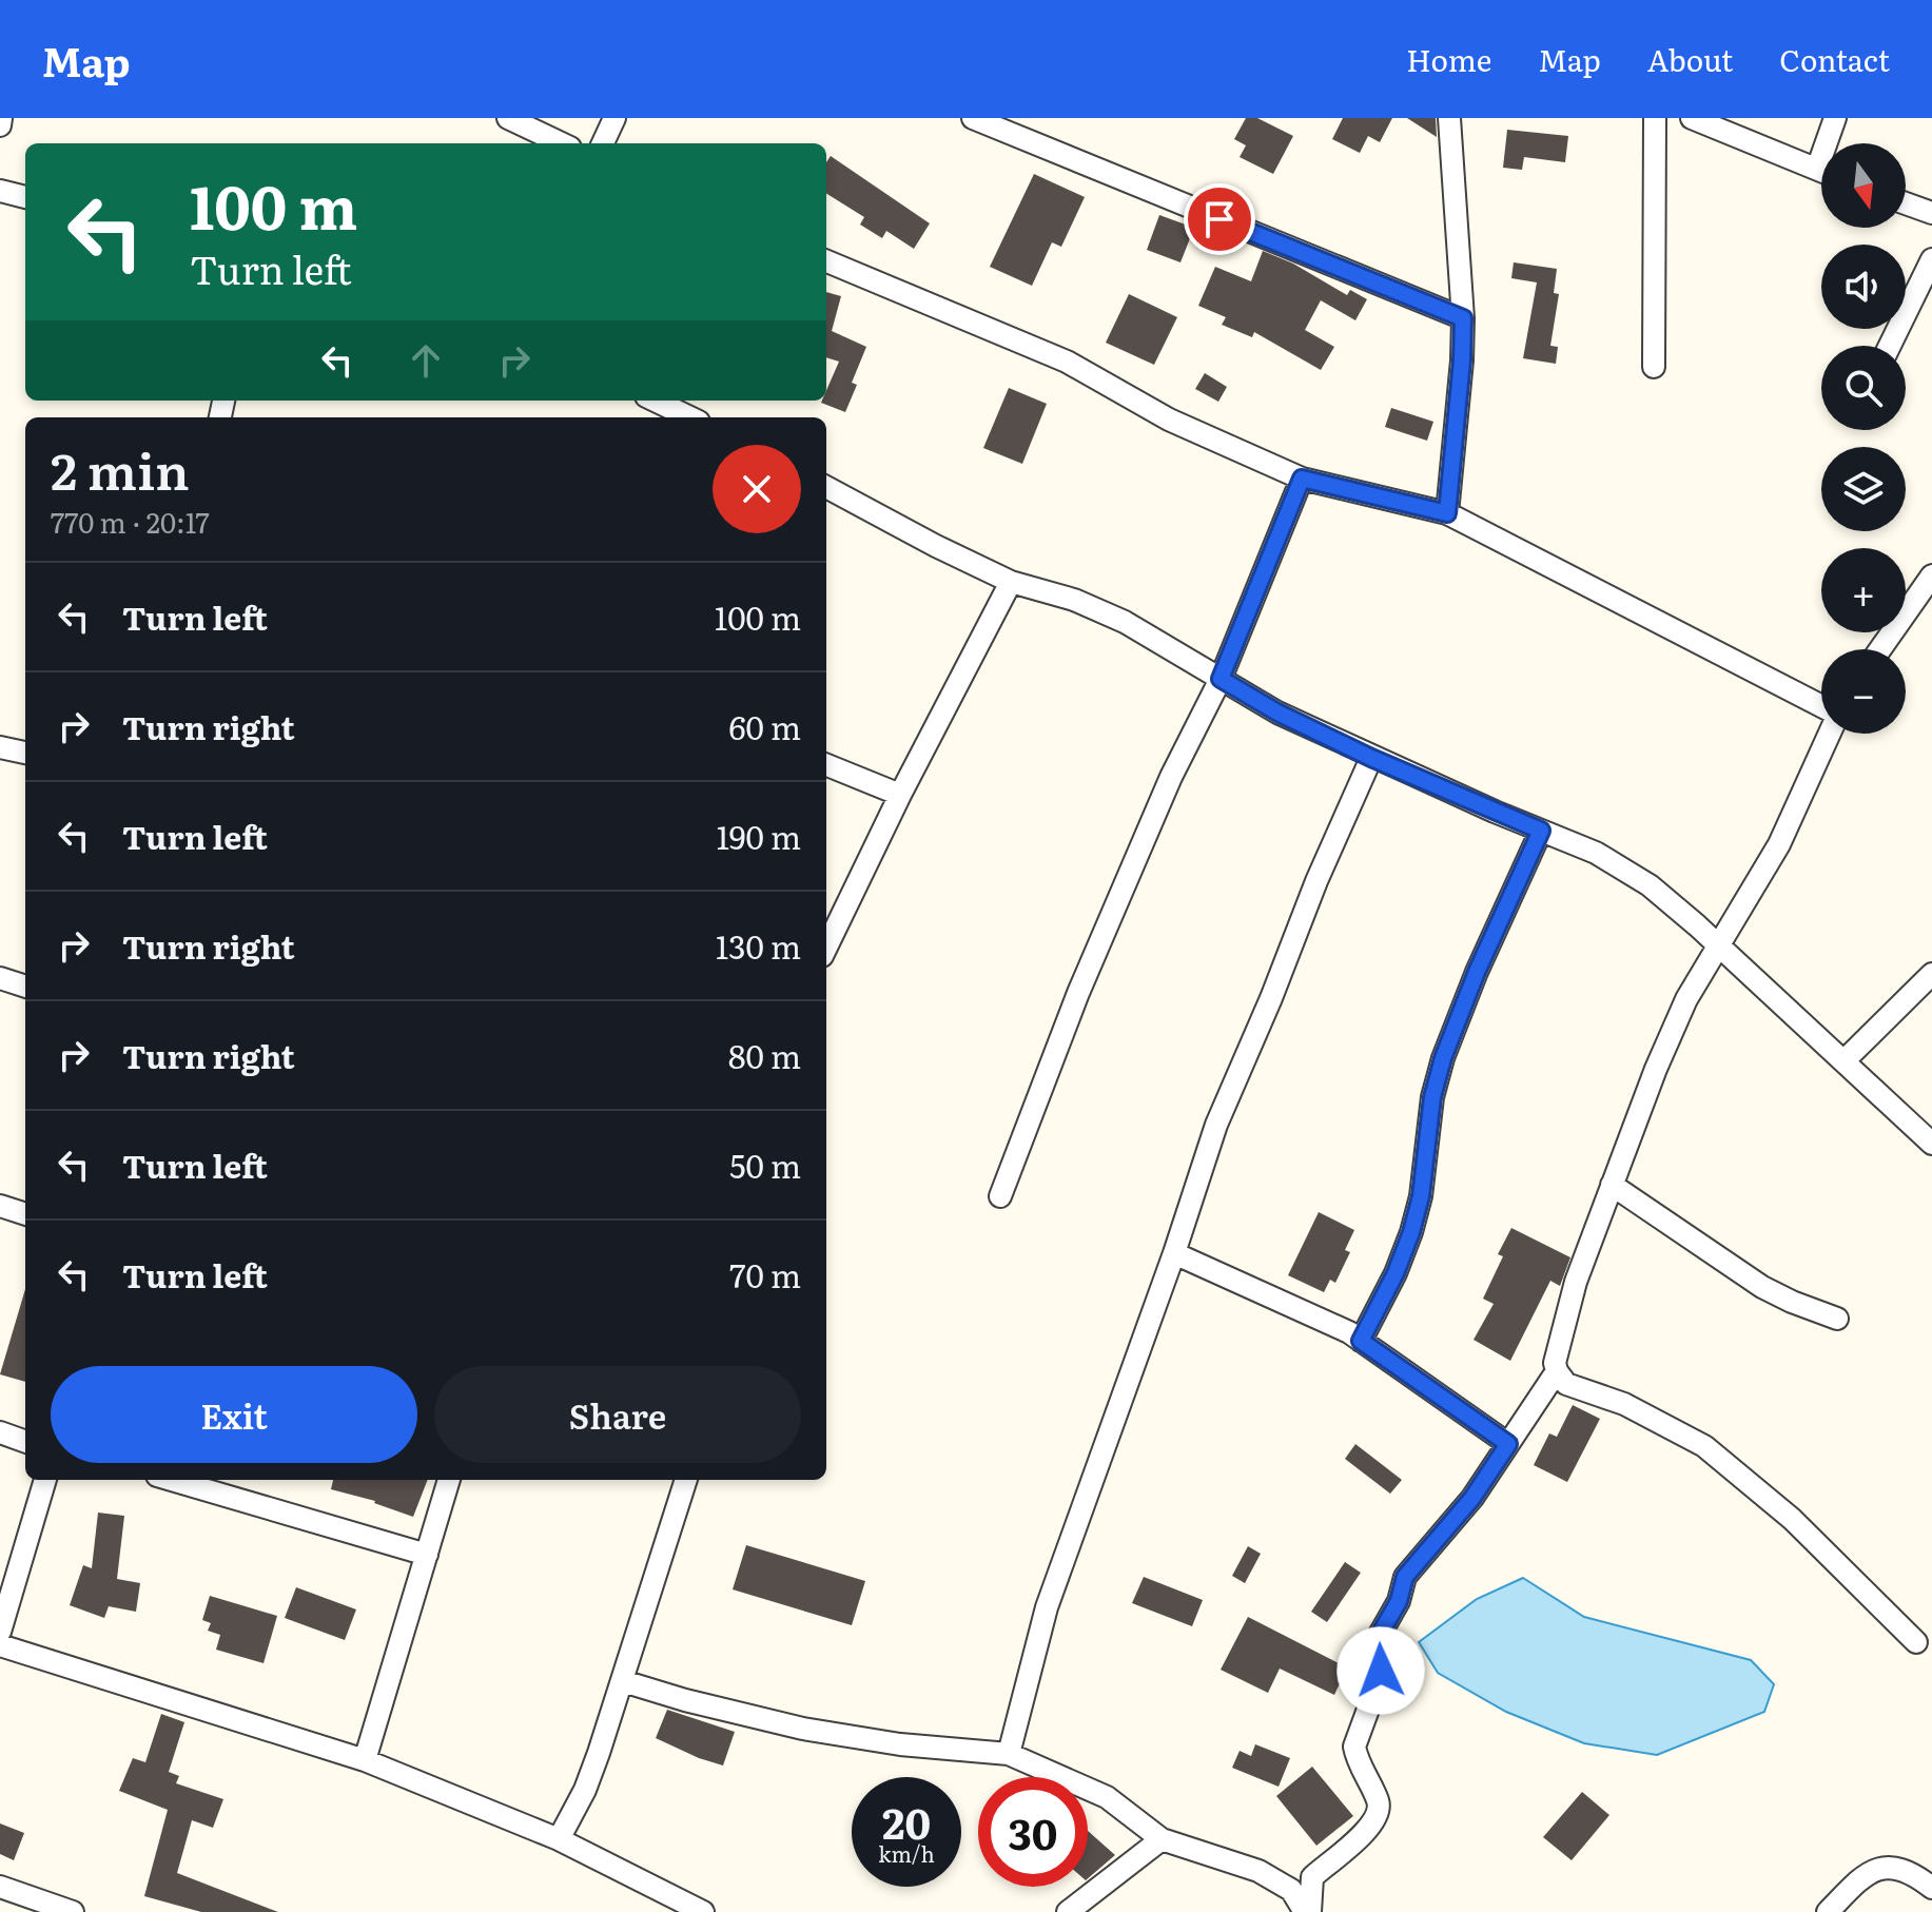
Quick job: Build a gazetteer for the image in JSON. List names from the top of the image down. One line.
{"north":"bottom","page":{"header":"Map","nav":["Home","Map","About","Contact"],"map_buttons":["+","−"],"turn":["100 m","Turn left"],"heading":["2 min","770 m · 20:17"],"list":[{"name":"Turn left","value":"100 m"},{"name":"Turn right","value":"60 m"},{"name":"Turn left","value":"190 m"},{"name":"Turn right","value":"130 m"},{"name":"Turn right","value":"80 m"},{"name":"Turn left","value":"50 m"},{"name":"Turn left","value":"70 m"}],"buttons":["Exit","Share"],"speed":"20 km/h","limit":"30"}}
